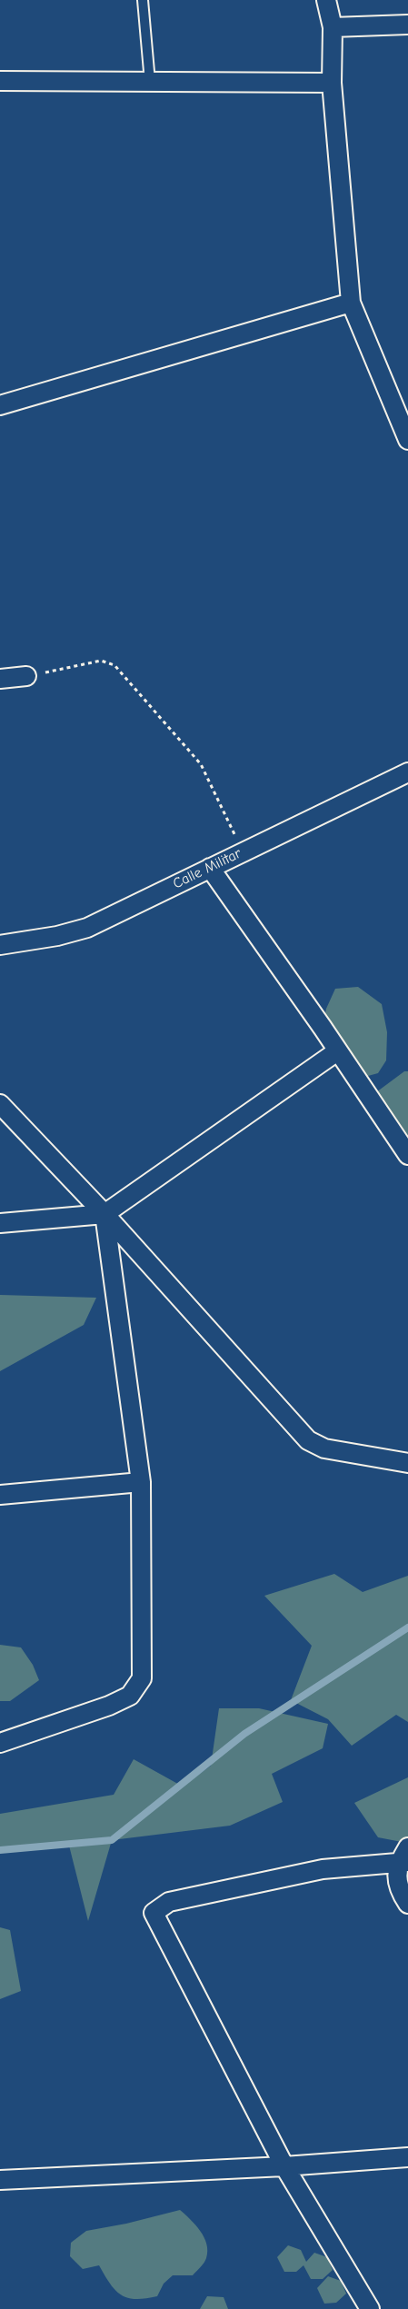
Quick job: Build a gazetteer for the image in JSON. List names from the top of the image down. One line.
{"streets":{"street":["Calle Militar"]}}
